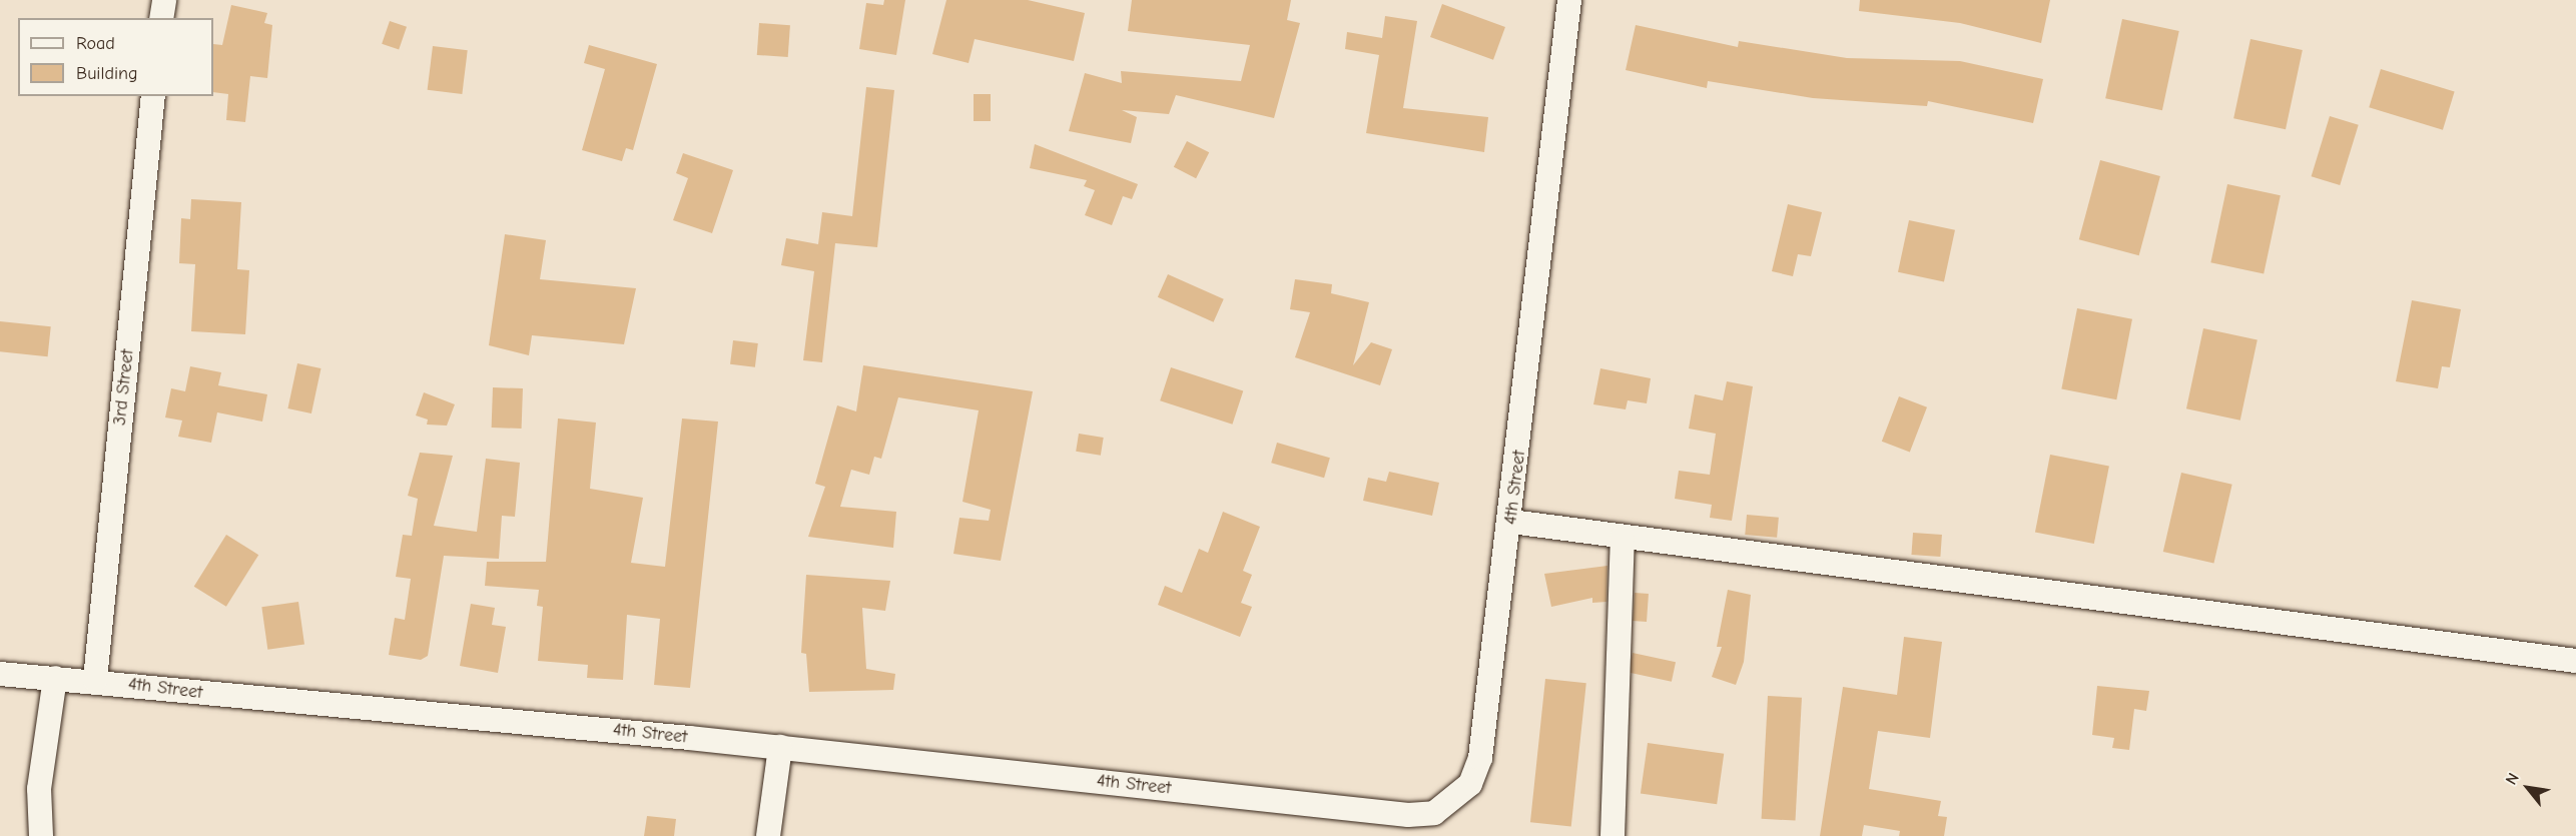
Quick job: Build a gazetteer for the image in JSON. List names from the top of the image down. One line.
{"streets":{"street":["3rd Street","4th Street"]},"crossings":[["3rd Street","4th Street"]],"legend":["Road","Building"],"north":"top left"}
